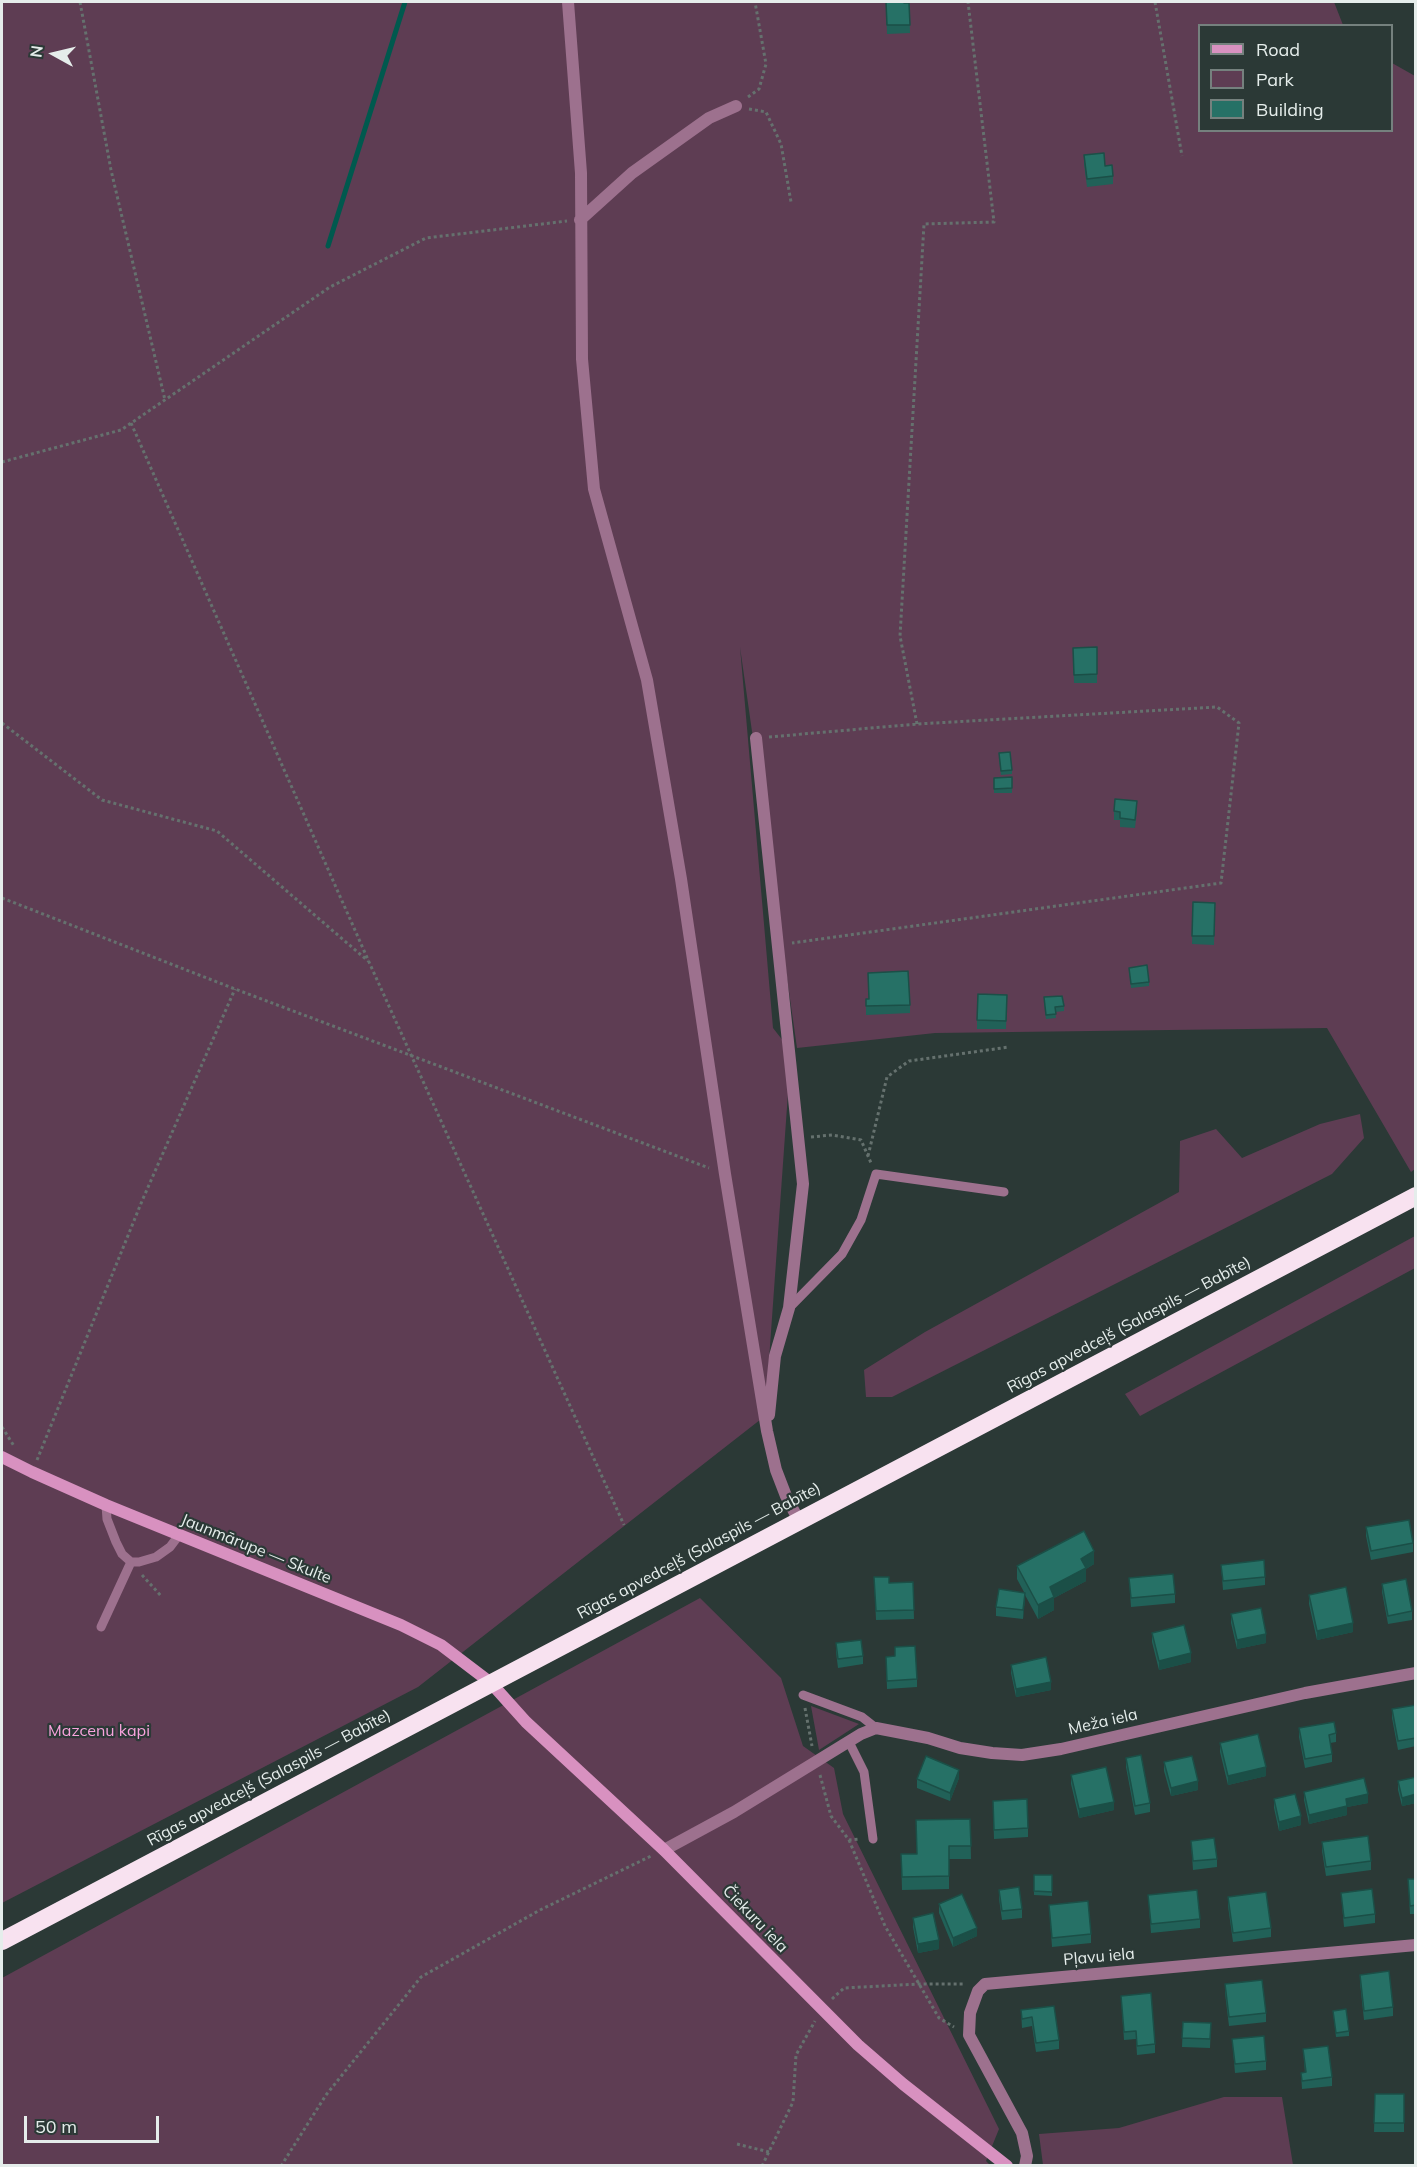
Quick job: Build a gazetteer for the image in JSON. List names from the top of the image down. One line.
{"streets":{"highway":["Rīgas apvedceļš (Salaspils — Babīte)"],"main road":["Jaunmārupe — Skulte","Čiekuru iela"],"street":["Meža iela","Pļavu iela"]},"crossings":[["Rīgas apvedceļš (Salaspils — Babīte)","Jaunmārupe — Skulte"],["Rīgas apvedceļš (Salaspils — Babīte)","Čiekuru iela"],["Jaunmārupe — Skulte","Čiekuru iela"]],"parks":["Mazcenu kapi"],"legend":["Road","Park","Building"],"scale_bar":"50 m","north":"left"}
